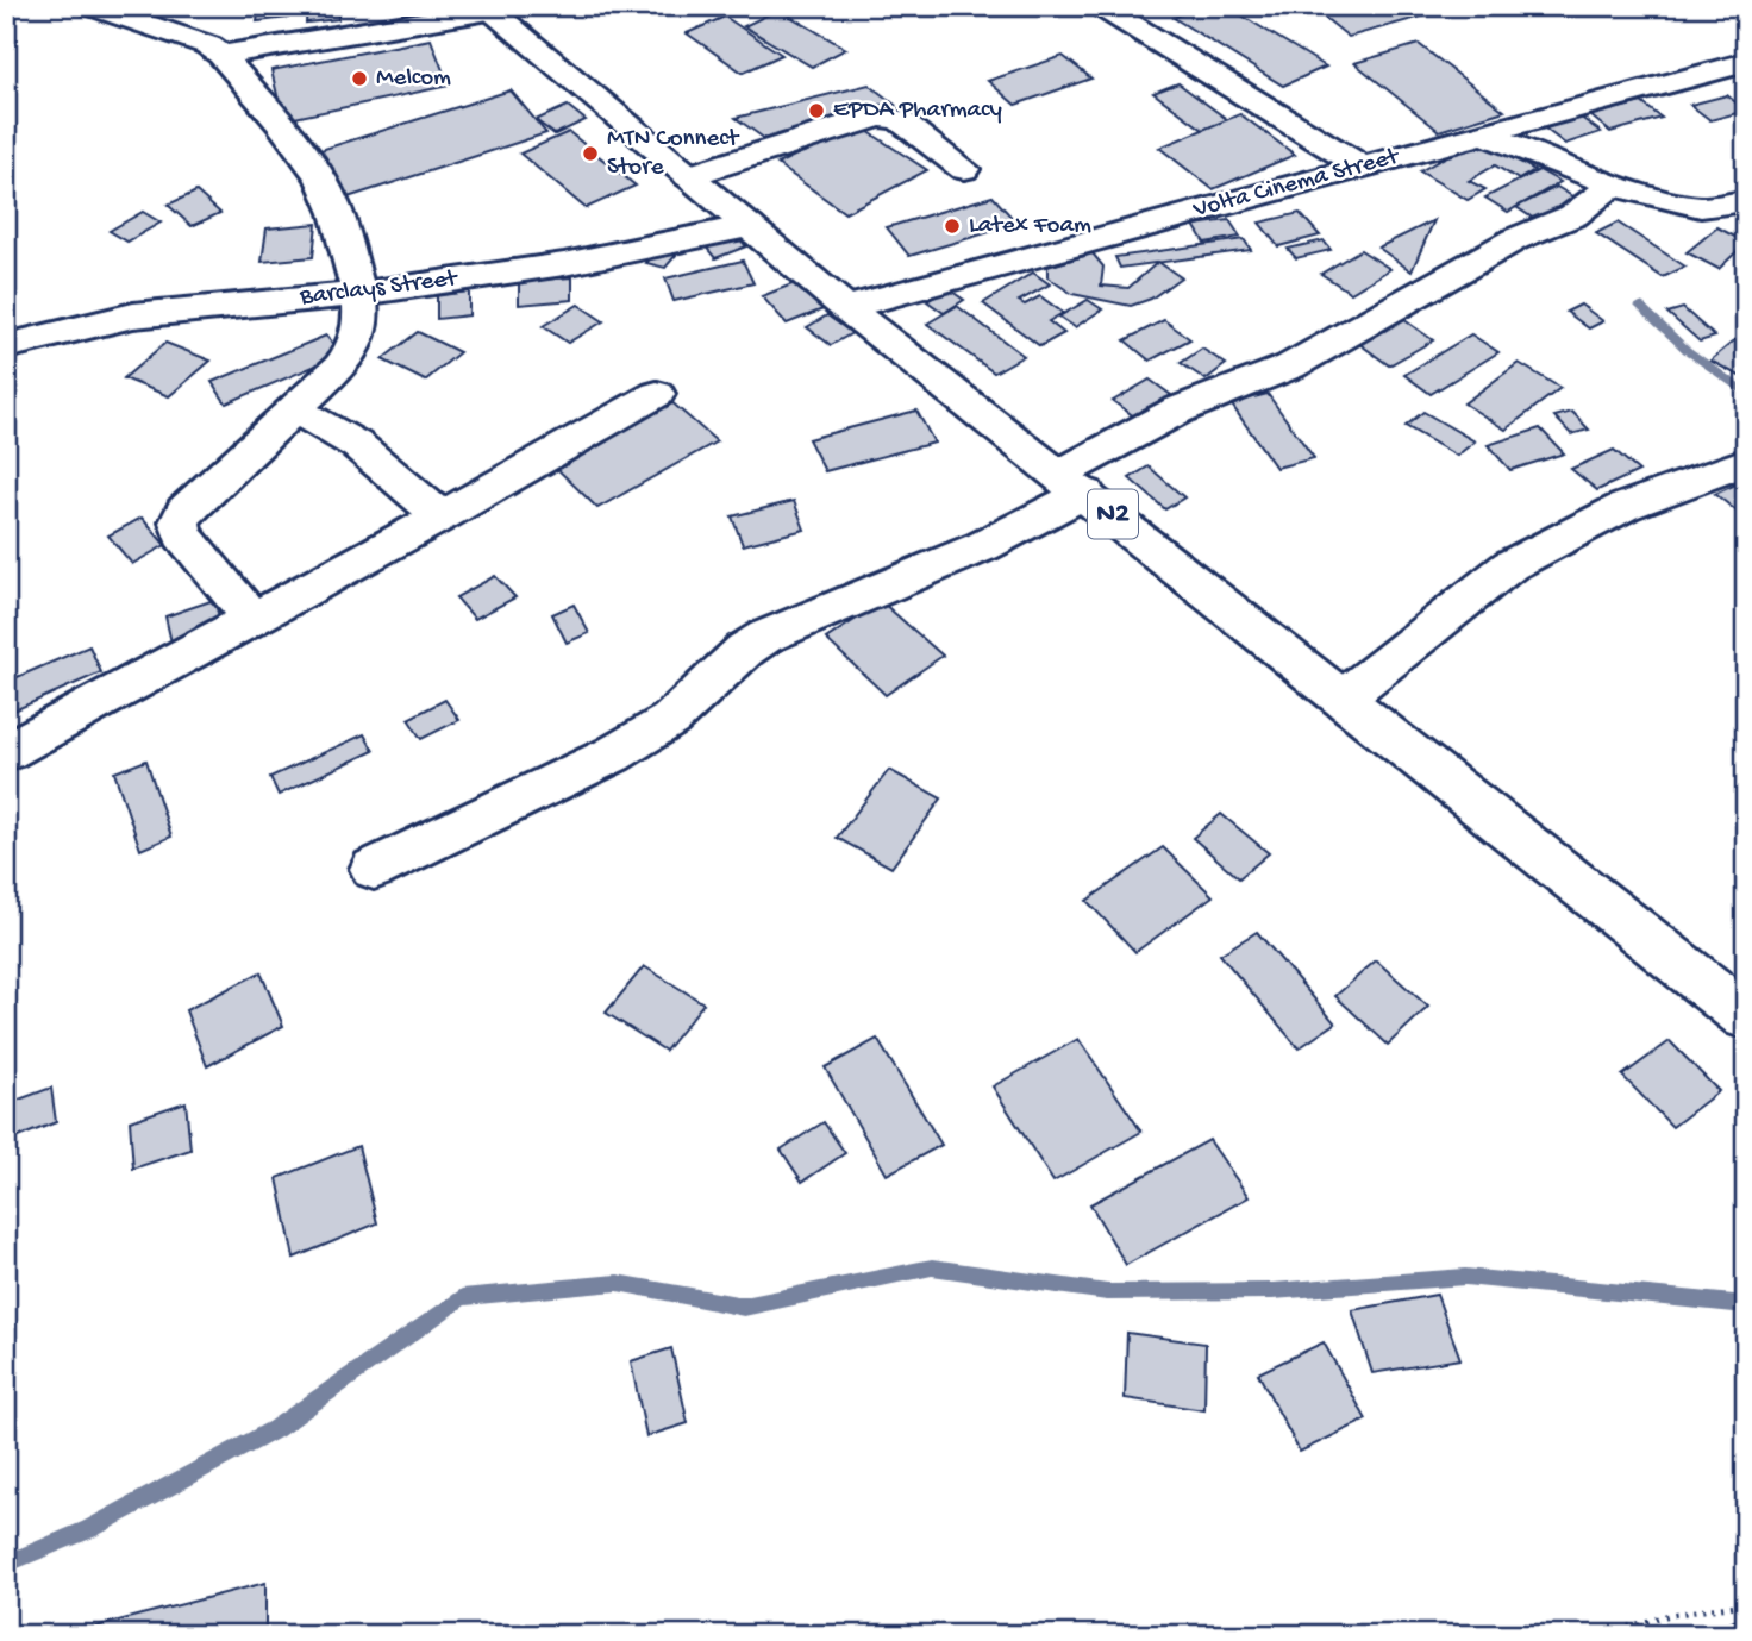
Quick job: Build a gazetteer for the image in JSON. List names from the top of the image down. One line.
{"streets":{"main road":["Volta Cinema Street","Barclays Street","N2"]},"crossings":[["Volta Cinema Street","N2"],["Barclays Street","N2"]],"places":["Melcom","EPDA Pharmacy","MTN Connect Store","Latex Foam"]}
